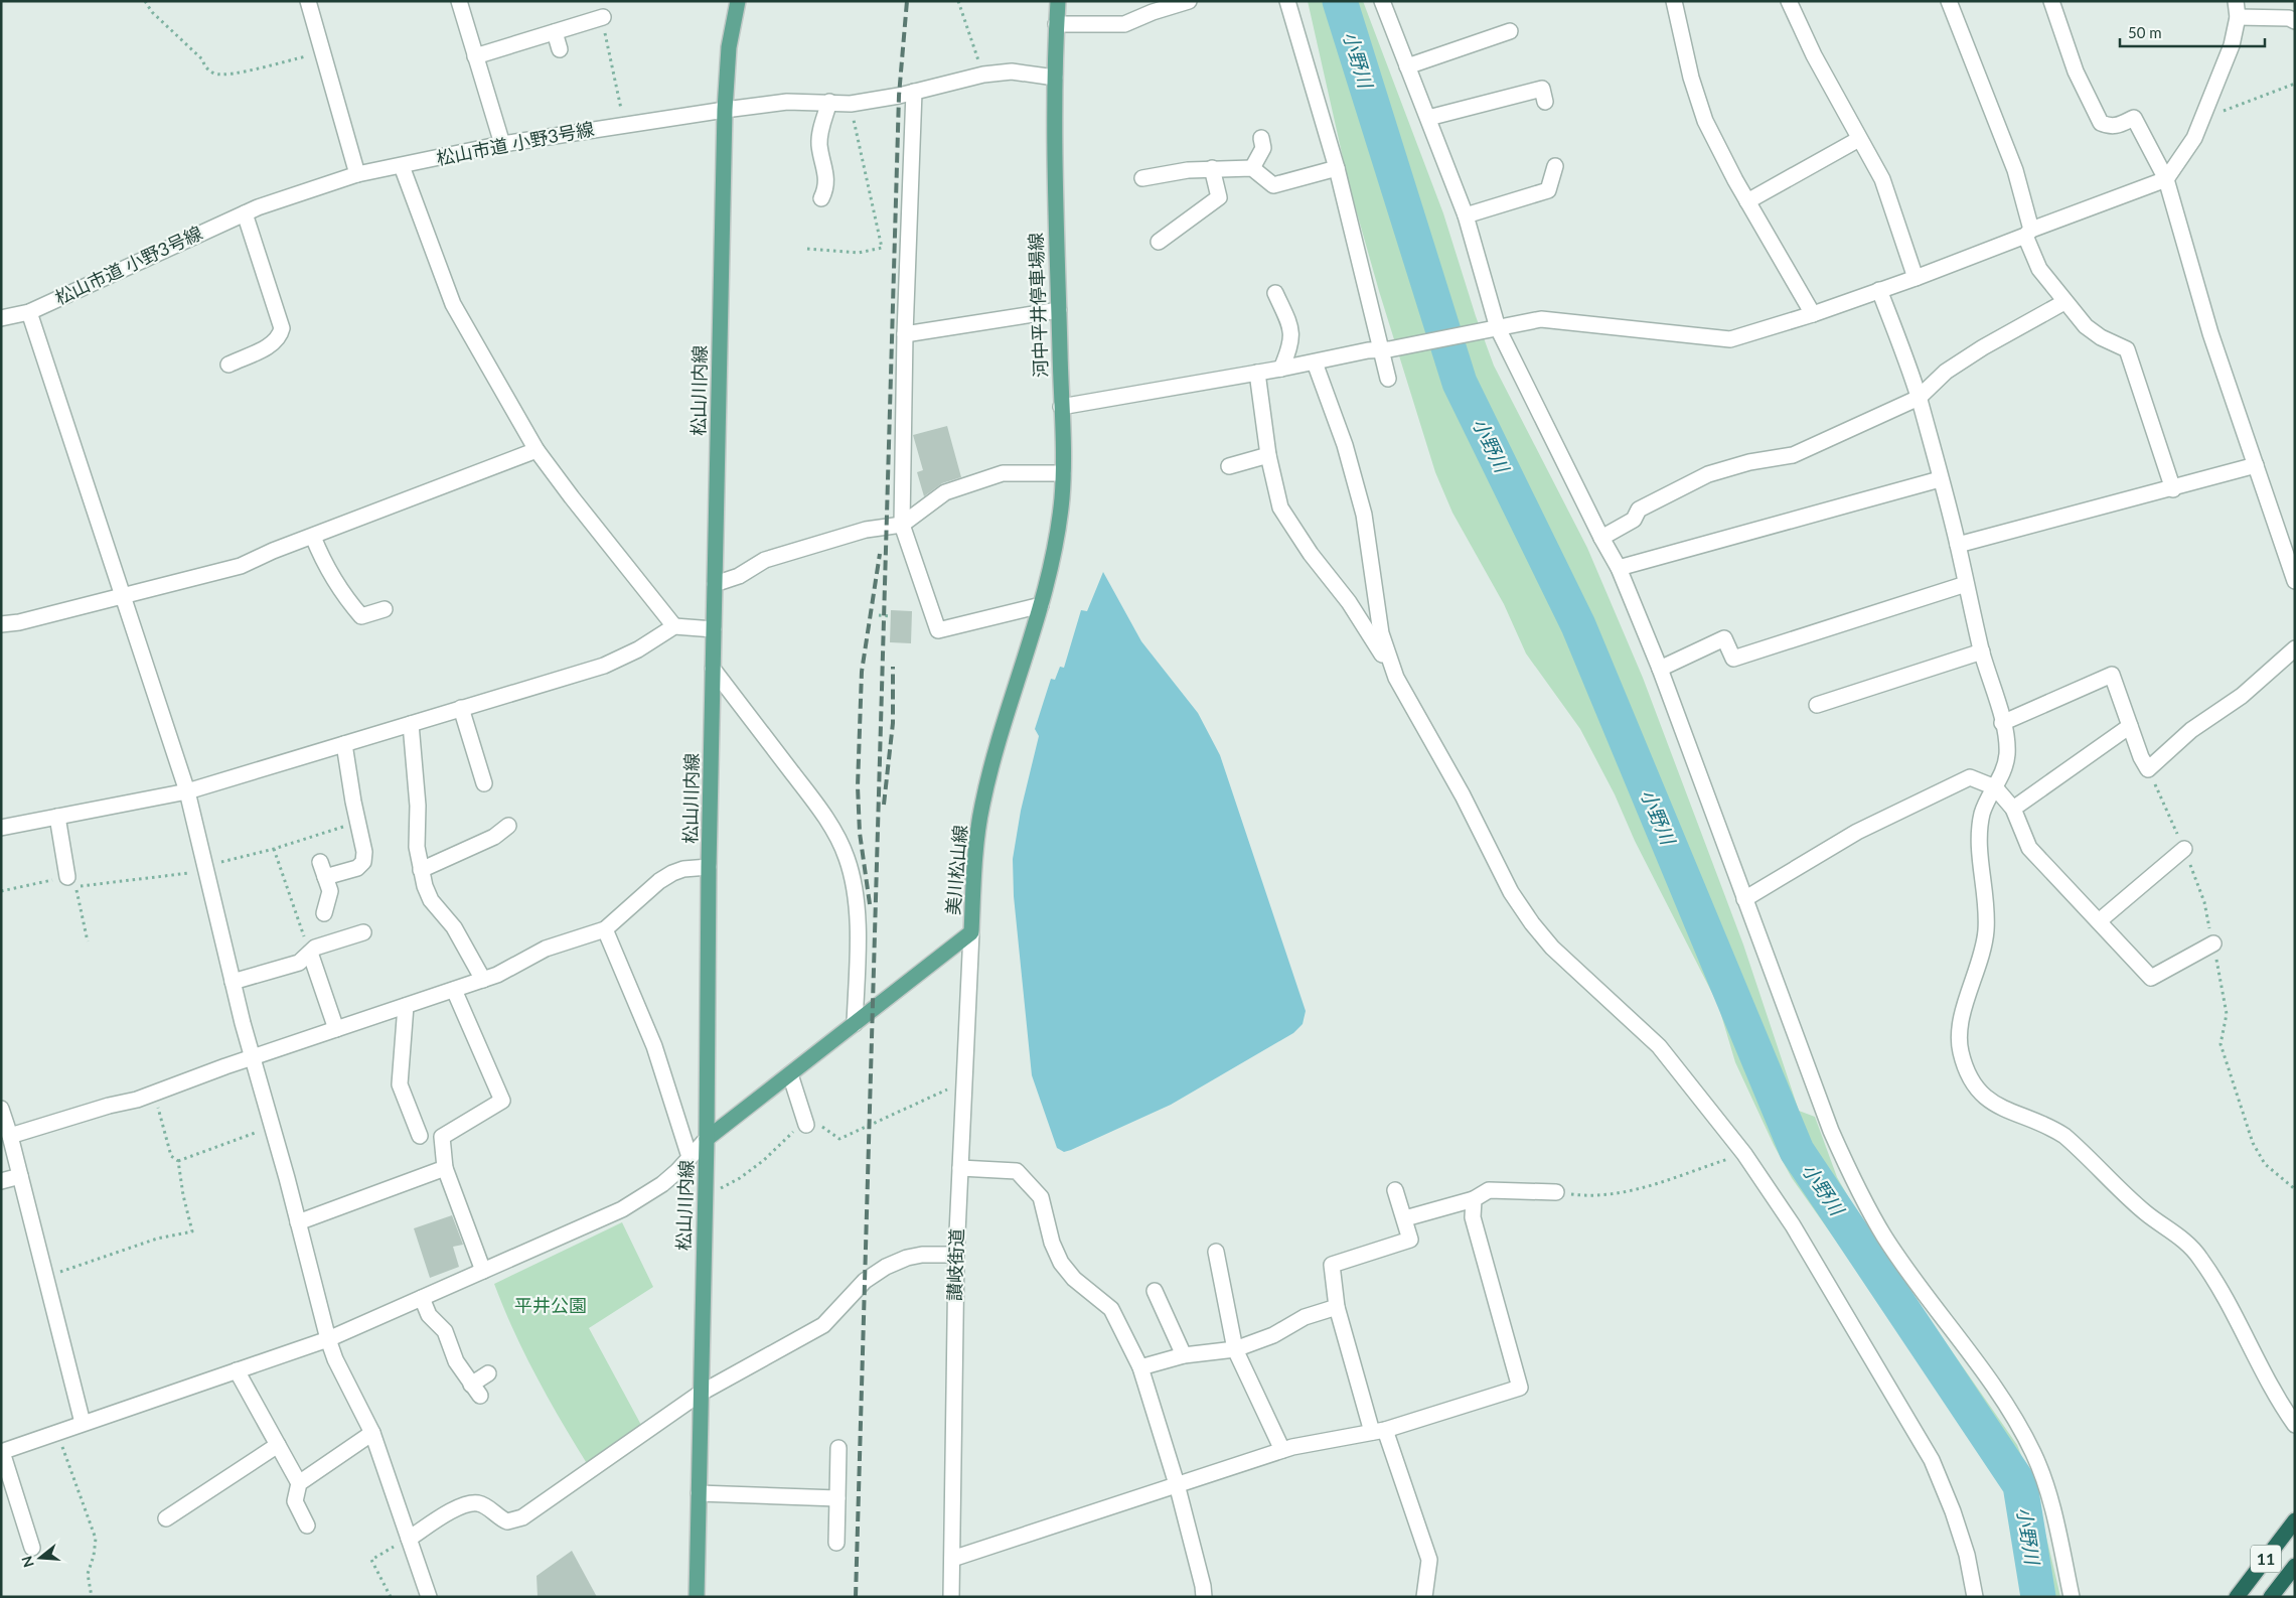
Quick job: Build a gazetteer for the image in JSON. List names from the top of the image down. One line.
{"streets":{"highway":["11"],"main road":["河中平井停車場線","松山川内線","美川松山線"],"street":["松山市道 小野3号線","讃岐街道"]},"crossings":[["松山市道 小野3号線","河中平井停車場線"],["松山市道 小野3号線","松山川内線"],["河中平井停車場線","美川松山線"],["松山川内線","美川松山線"],["美川松山線","讃岐街道"]],"water":["小野川"],"parks":["平井公園"],"scale_bar":"50 m","north":"left"}
